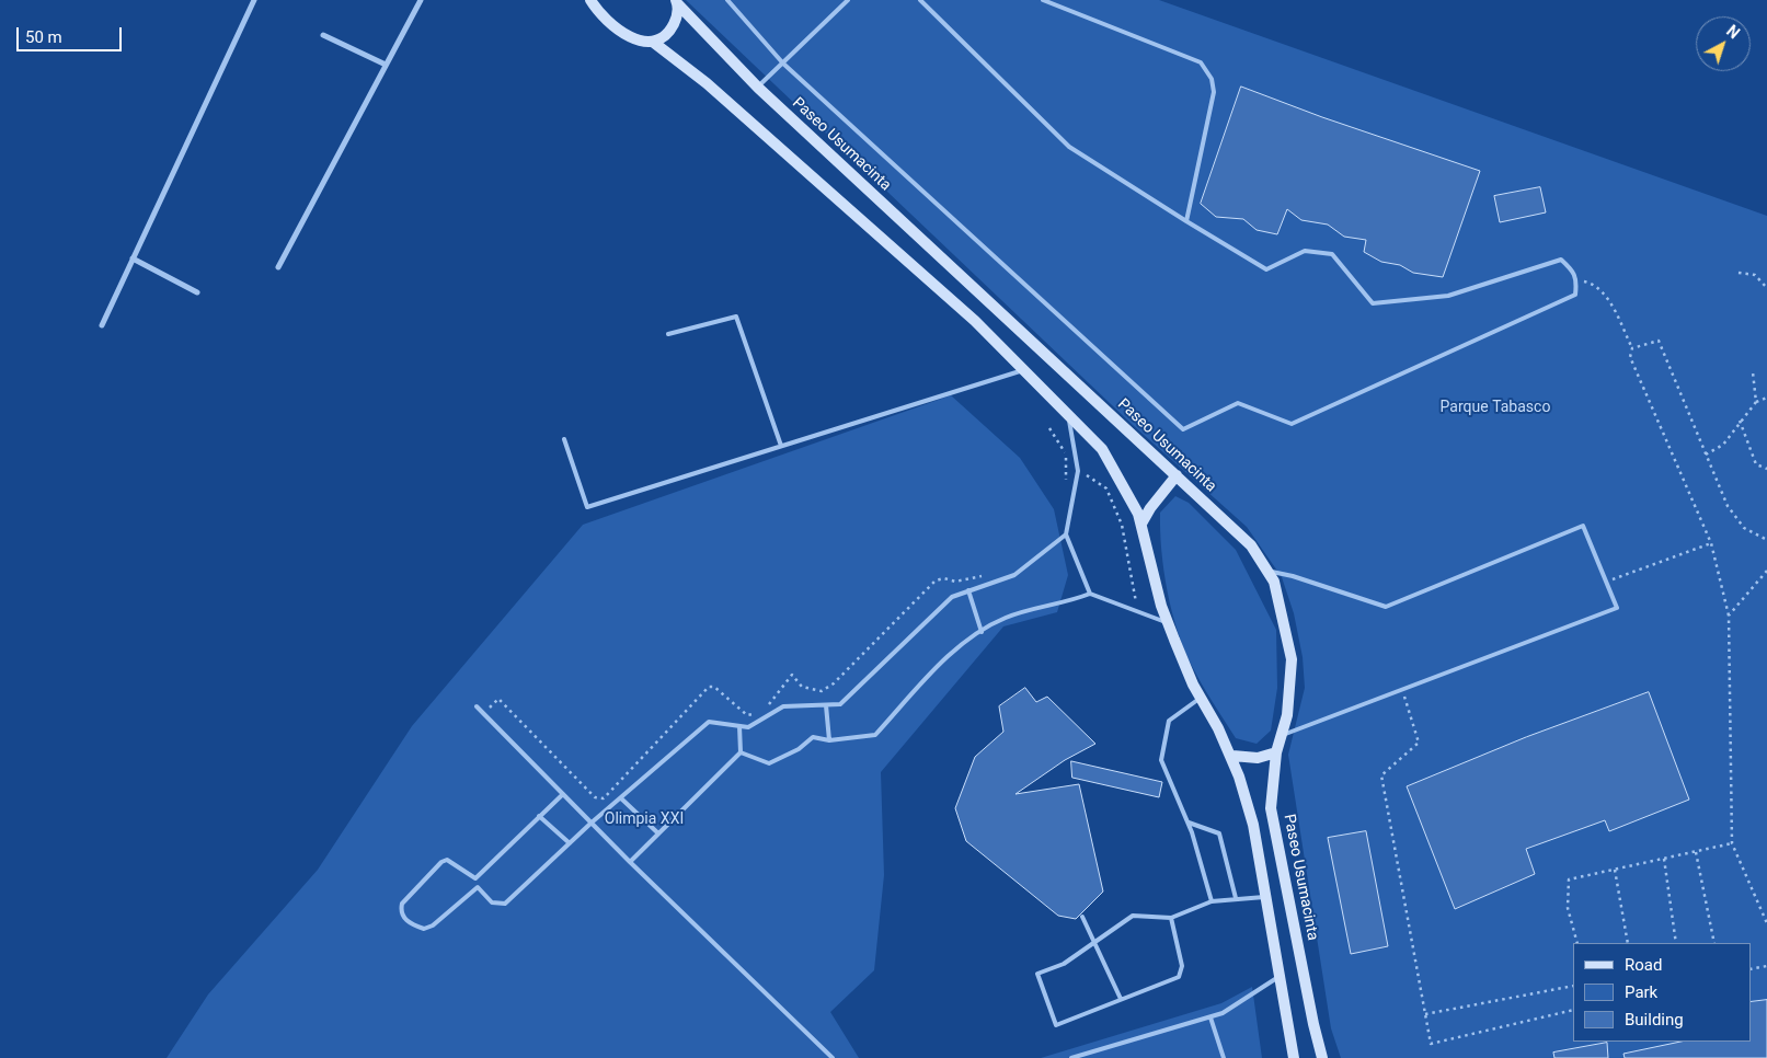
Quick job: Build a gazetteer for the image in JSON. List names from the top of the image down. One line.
{"streets":{"main road":["Paseo Usumacinta"]},"parks":["Parque Tabasco","Olimpia XXI"],"legend":["Road","Park","Building"],"scale_bar":"50 m","north":"top right"}
